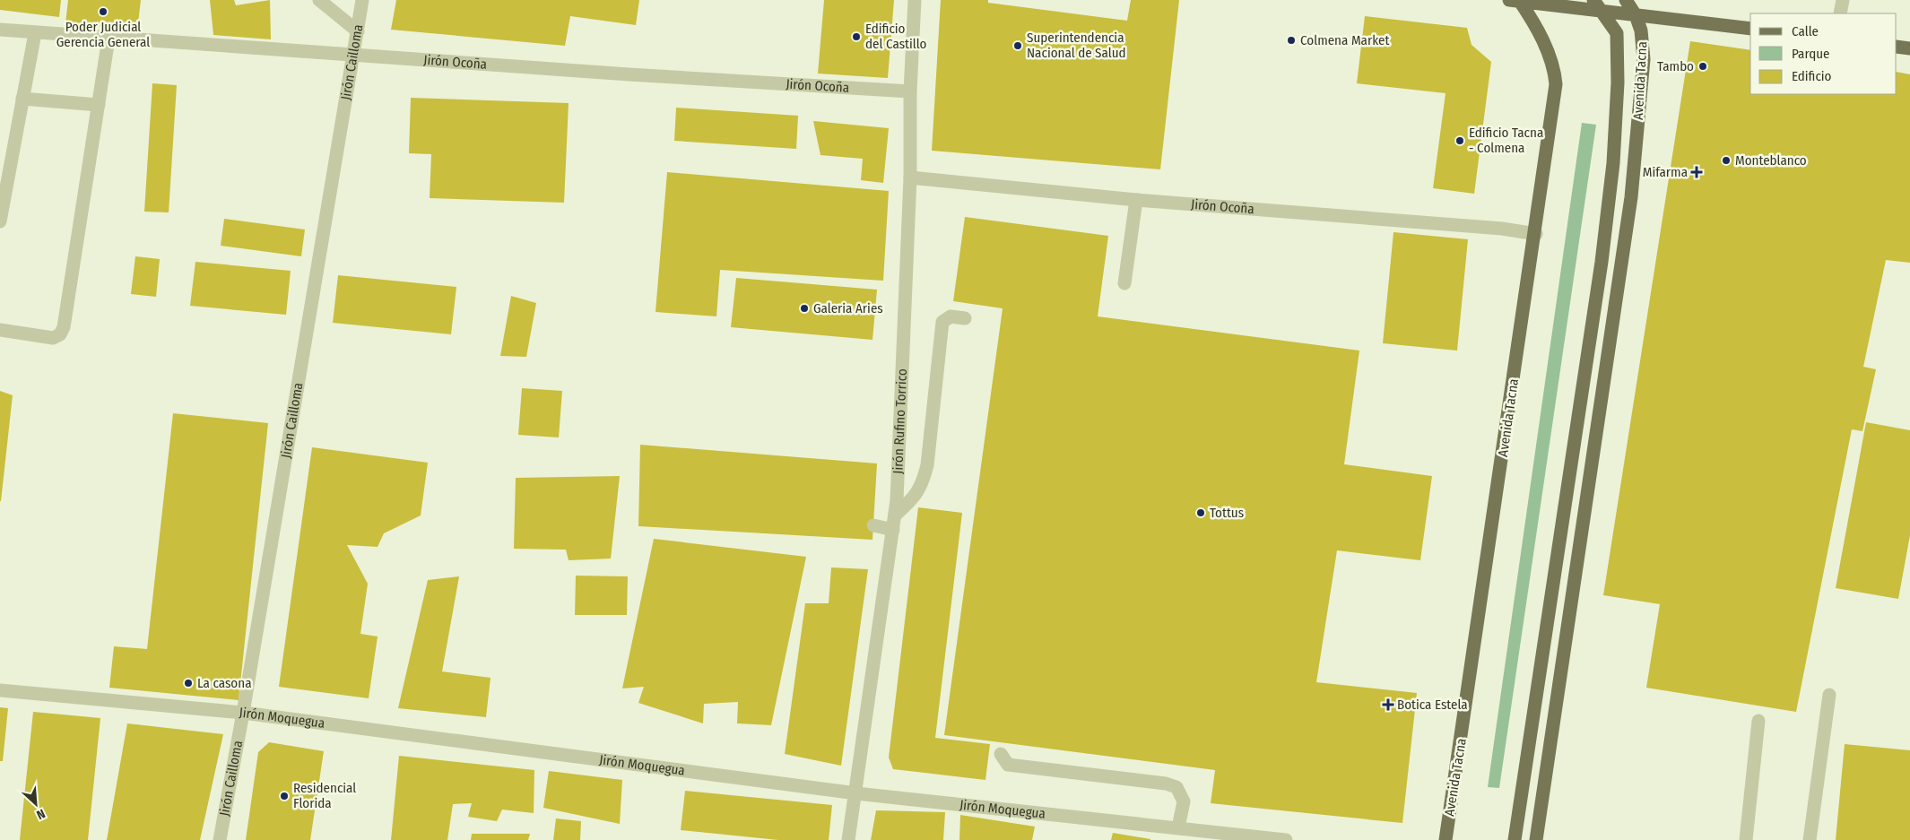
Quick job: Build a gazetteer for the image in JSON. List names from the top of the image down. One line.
{"streets":{"main road":["Avenida Tacna"],"street":["Jirón Cailloma","Jirón Ocoña","Jirón Rufino Torrico","Jirón Moquegua"]},"crossings":[["Jirón Cailloma","Jirón Ocoña"],["Jirón Cailloma","Jirón Moquegua"],["Jirón Ocoña","Avenida Tacna"],["Jirón Ocoña","Jirón Rufino Torrico"],["Jirón Rufino Torrico","Jirón Moquegua"]],"places":{"other":["Poder Judicial Gerencia General","Edificio del Castillo","Colmena Market","Superintendencia Nacional de Salud","Tambo","Edificio Tacna - Colmena","Monteblanco","Galeria Aries","Tottus","La casona","Residencial Florida"],"health":["Mifarma","Botica Estela"]},"legend":["Calle","Parque","Edificio"],"north":"bottom right"}
